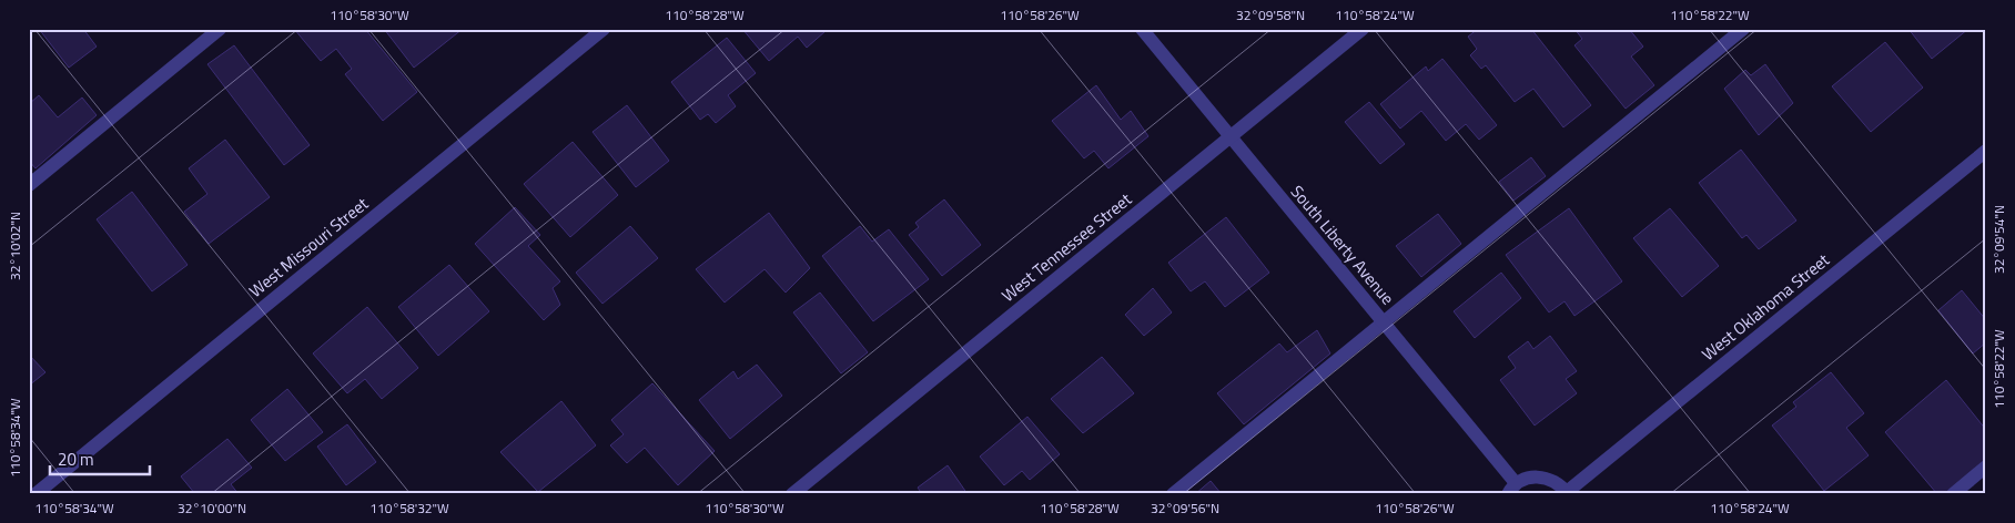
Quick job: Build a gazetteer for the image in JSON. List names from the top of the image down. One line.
{"streets":{"street":["South Liberty Avenue","West Missouri Street","West Tennessee Street","West Oklahoma Street"]},"crossings":[["South Liberty Avenue","West Tennessee Street"]],"scale_bar":"20 m","coordinates":["110°58'30\"W","110°58'28\"W","110°58'26\"W","32°09'58\"N","110°58'24\"W","110°58'22\"W","32°09'54\"N","32°10'02\"N","110°58'34\"W","32°10'00\"N","110°58'32\"W","32°09'56\"N"]}
